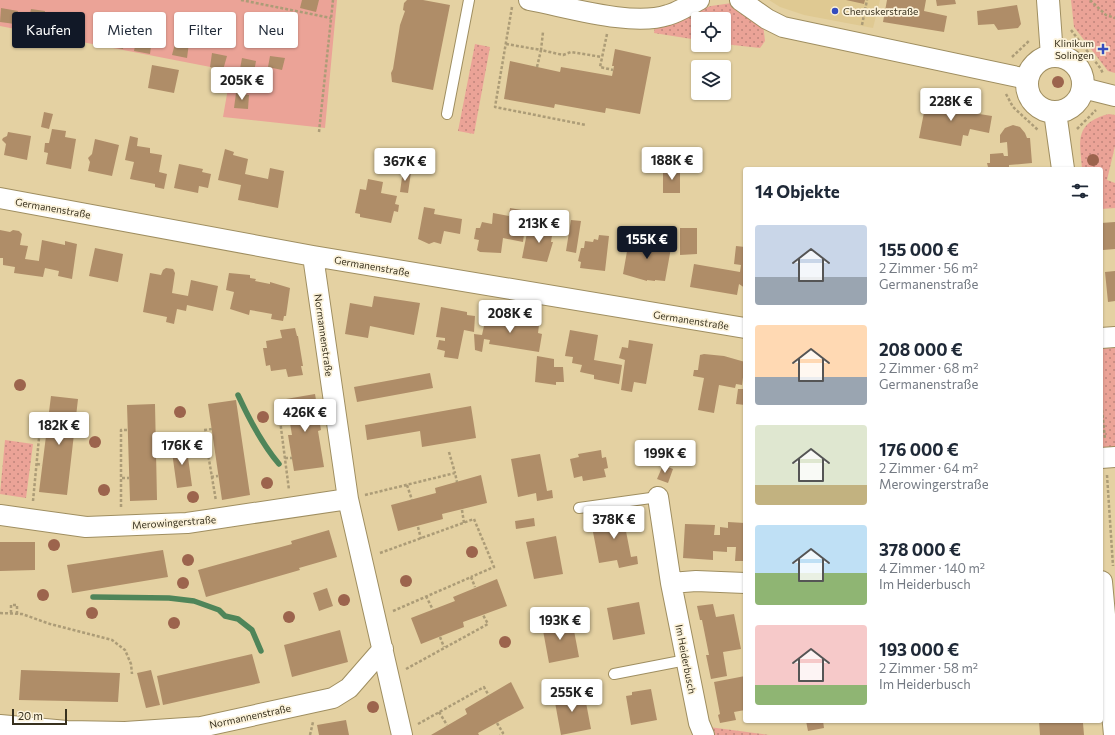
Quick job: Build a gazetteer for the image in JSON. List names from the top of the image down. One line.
{"streets":{"street":["Germanenstraße","Normannenstraße","Merowingerstraße","Im Heiderbusch"]},"crossings":[["Germanenstraße","Normannenstraße"],["Normannenstraße","Merowingerstraße"]],"places":{"other":["Cheruskerstraße"],"health":["Klinikum Solingen"]},"scale_bar":"20 m","page":{"chip":["Kaufen","Mieten","Filter","Neu"],"price":["205K €","228K €","188K €","367K €","213K €","155K €","208K €","426K €","182K €","176K €","199K €","378K €","193K €","255K €"],"heading":"14 Objekte","list":[{"name":"155 000 €","note":"2 Zimmer · 56 m² · Germanenstraße"},{"name":"208 000 €","note":"2 Zimmer · 68 m² · Germanenstraße"},{"name":"176 000 €","note":"2 Zimmer · 64 m² · Merowingerstraße"},{"name":"378 000 €","note":"4 Zimmer · 140 m² · Im Heiderbusch"},{"name":"193 000 €","note":"2 Zimmer · 58 m² · Im Heiderbusch"}],"scale":"20 m"}}
